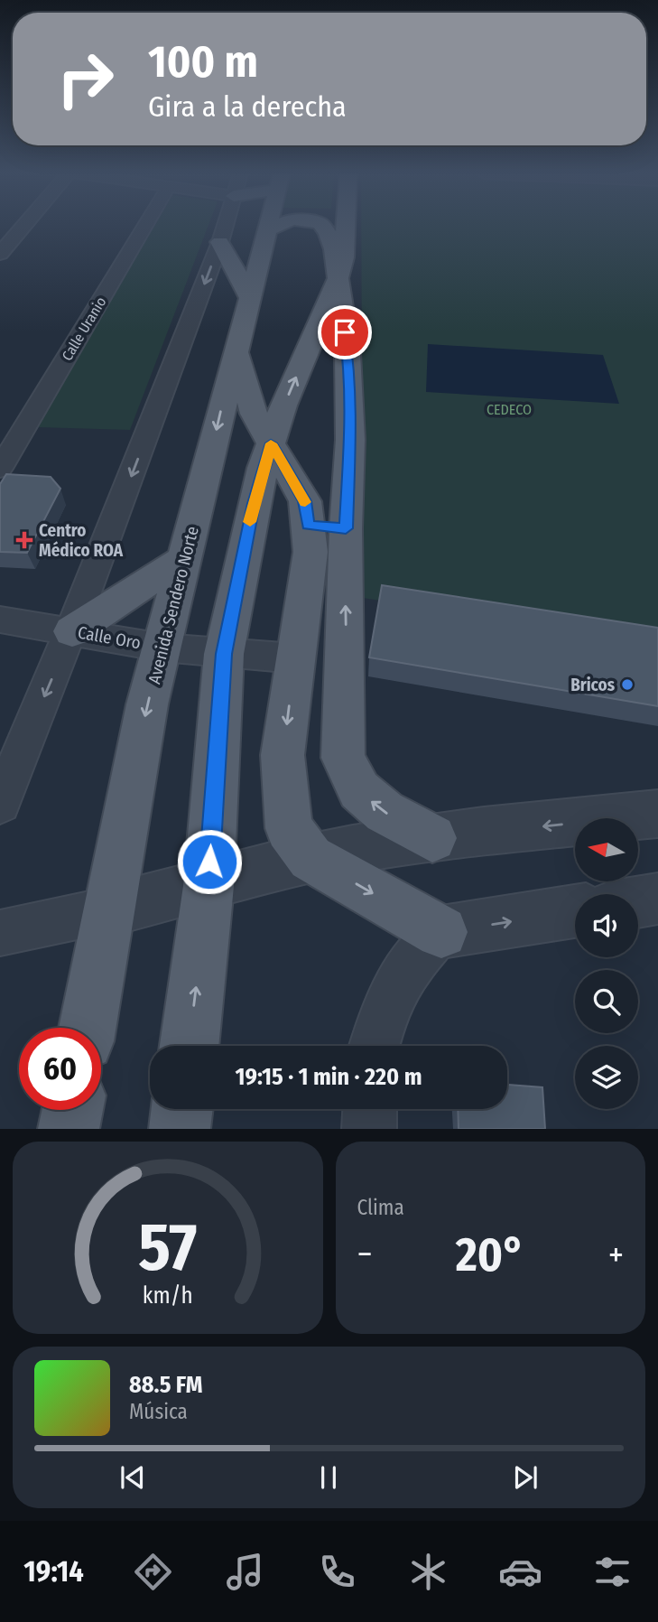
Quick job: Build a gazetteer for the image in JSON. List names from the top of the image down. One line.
{"streets":{"main road":["Avenida Sendero Norte"],"street":["Calle Uranio","Calle Oro"]},"crossings":[["Avenida Sendero Norte","Calle Oro"]],"parks":["CEDECO"],"places":{"health":["Centro Médico ROA"],"other":["Bricos"]},"north":"left","page":{"turn":["100 m","Gira a la derecha"],"limit":"60","trip":"19:15 · 1 min · 220 m","tile":"Clima","heat":["−","20°","+"],"song":["88.5 FM","Música"],"tabs":"19:14","gauge":["57","km/h"]}}
